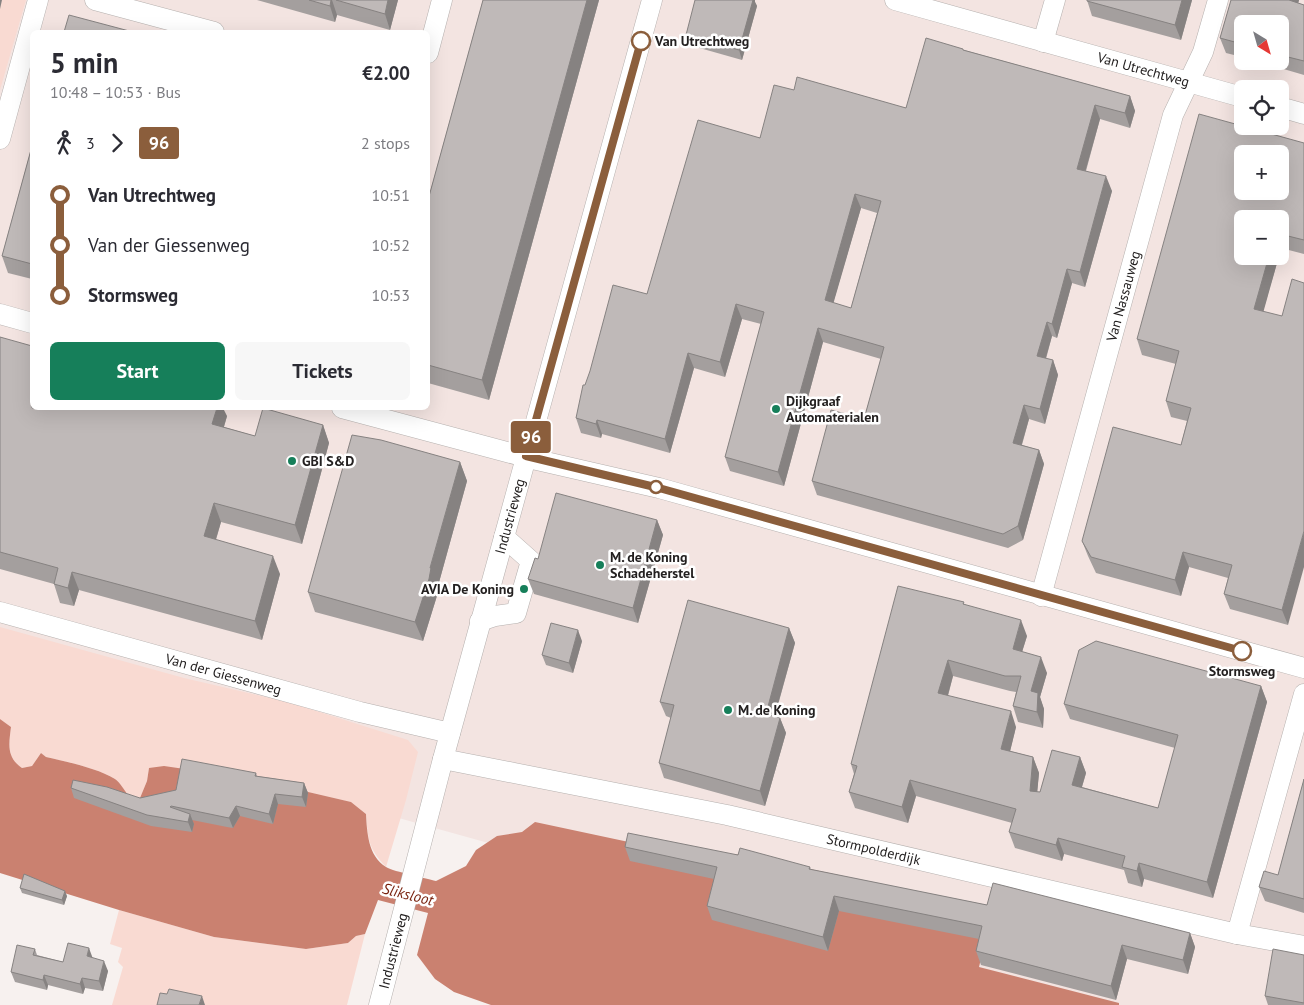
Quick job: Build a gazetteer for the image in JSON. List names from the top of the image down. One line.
{"streets":{"street":["Van Utrechtweg","Van Nassauweg","Industrieweg","Van der Giessenweg","Stormpolderdijk"]},"crossings":[["Van Utrechtweg","Van Nassauweg"],["Industrieweg","Van der Giessenweg"],["Industrieweg","Stormpolderdijk"]],"water":["Sliksloot"],"places":["Van Utrechtweg","Dijkgraaf Automaterialen","GBI S&D","M. de Koning Schadeherstel","AVIA De Koning","Stormsweg","M. de Koning"],"lines":["bus line 96"],"north":"bottom right","page":{"on_map":"96","map_buttons":["+","−"],"heading":["5 min","10:48 – 10:53 · Bus","€2.00"],"legs":["3","96","2 stops"],"list":[{"name":"Van Utrechtweg","value":"10:51"},{"name":"Van der Giessenweg","value":"10:52"},{"name":"Stormsweg","value":"10:53"}],"buttons":["Start","Tickets"]}}
